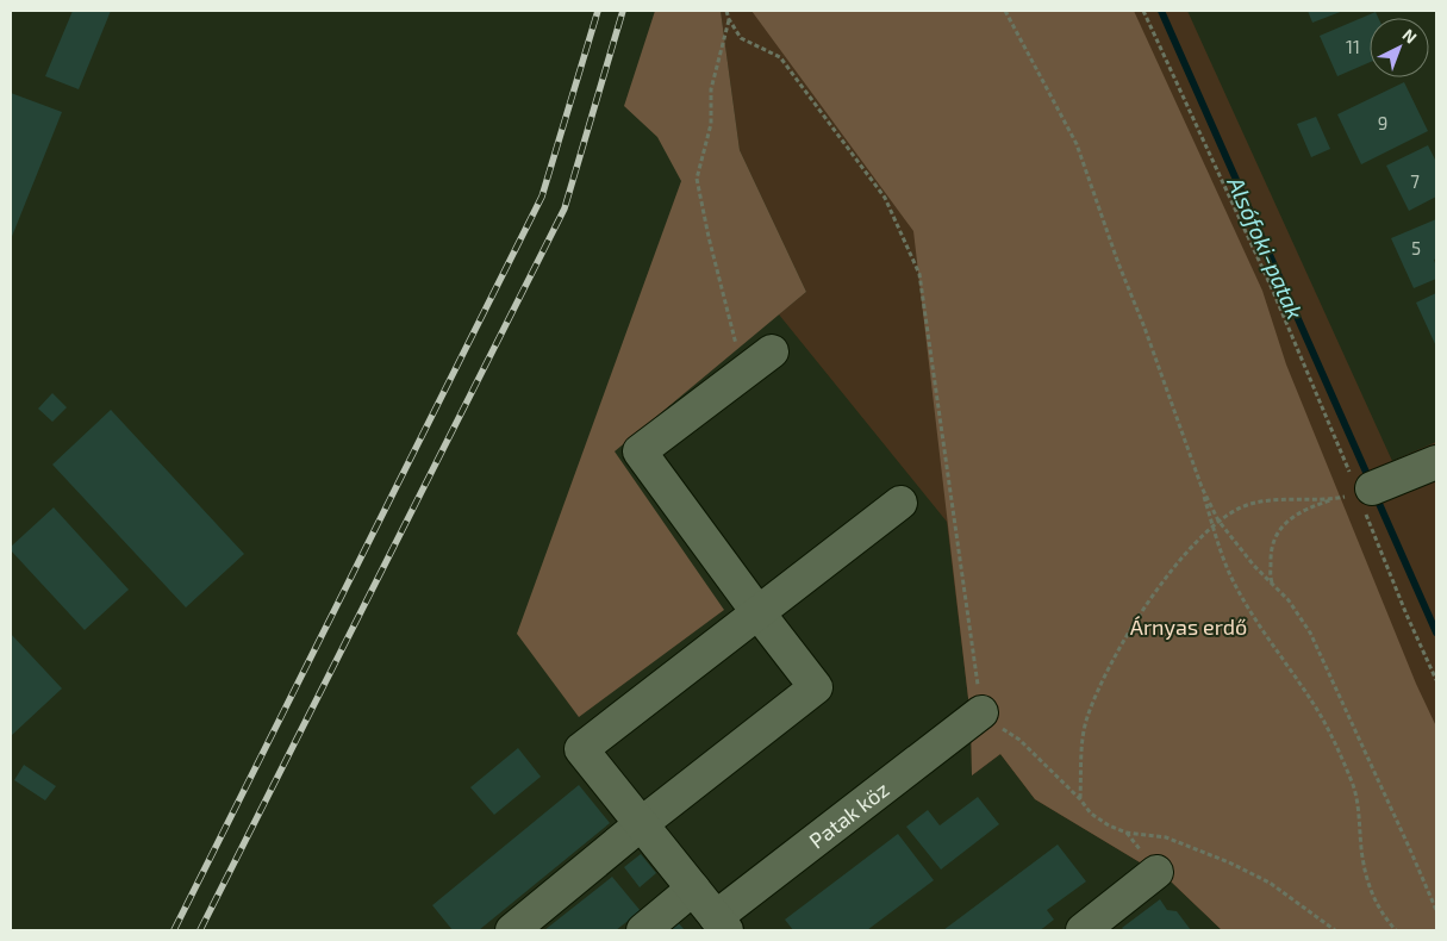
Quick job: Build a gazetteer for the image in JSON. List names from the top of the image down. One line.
{"streets":{"street":["Patak köz"]},"water":["Alsófoki-patak"],"parks":["Árnyas erdő"],"house_numbers":["11","9","7","5"],"north":"top right"}
